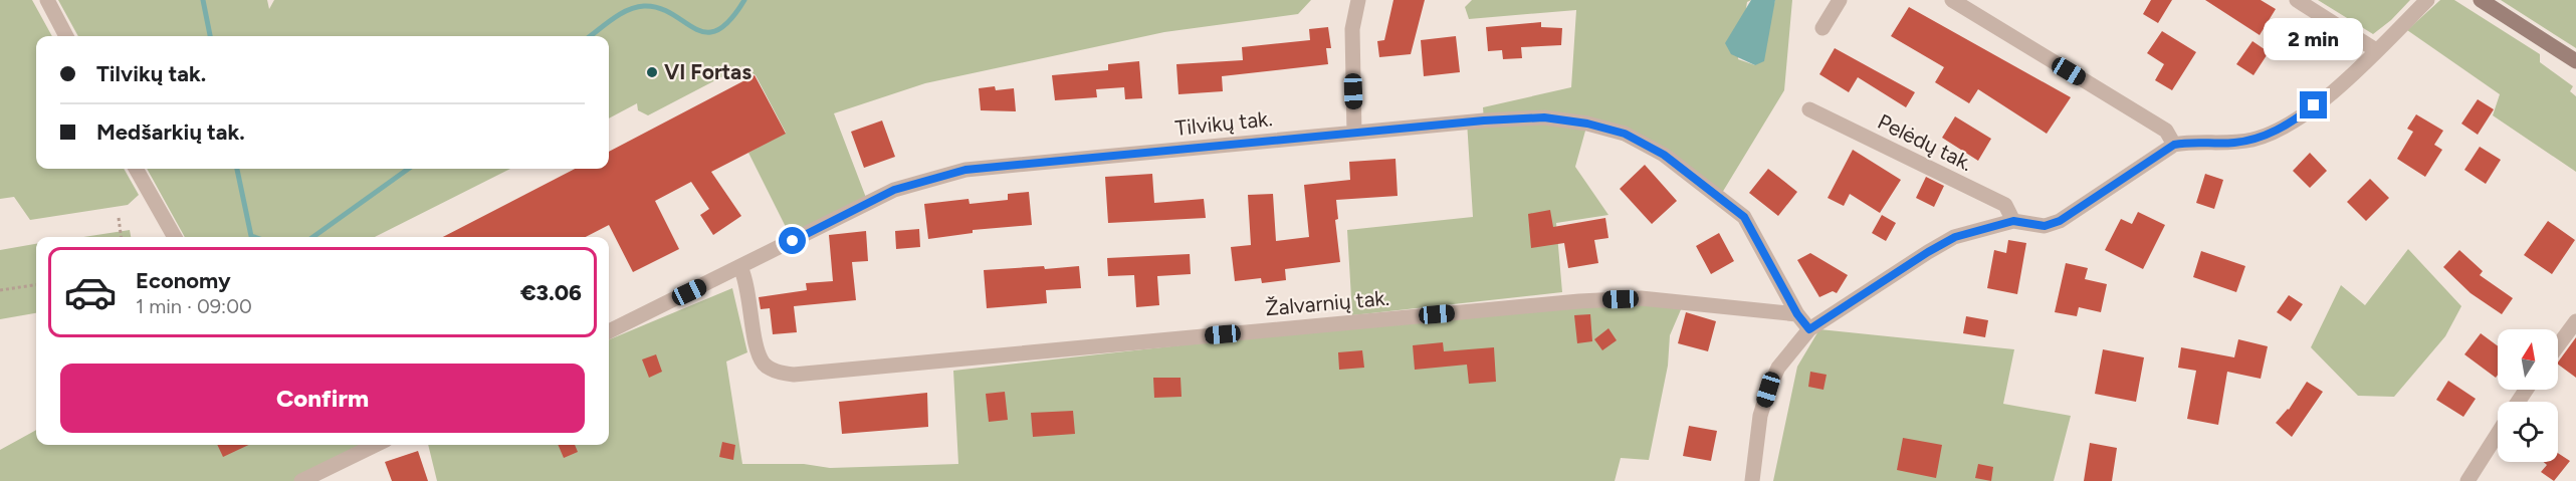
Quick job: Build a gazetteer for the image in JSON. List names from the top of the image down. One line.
{"streets":{"street":["Tilvikų tak.","Pelėdų tak.","Žalvarnių tak."]},"crossings":[["Tilvikų tak.","Žalvarnių tak."]],"places":["VI Fortas"],"north":"top","page":{"bubble":"2 min","banner":["Tilvikų tak.","Medšarkių tak."],"list":[{"name":"Economy","note":"1 min · 09:00","value":"€3.06"}],"buttons":"Confirm"}}
